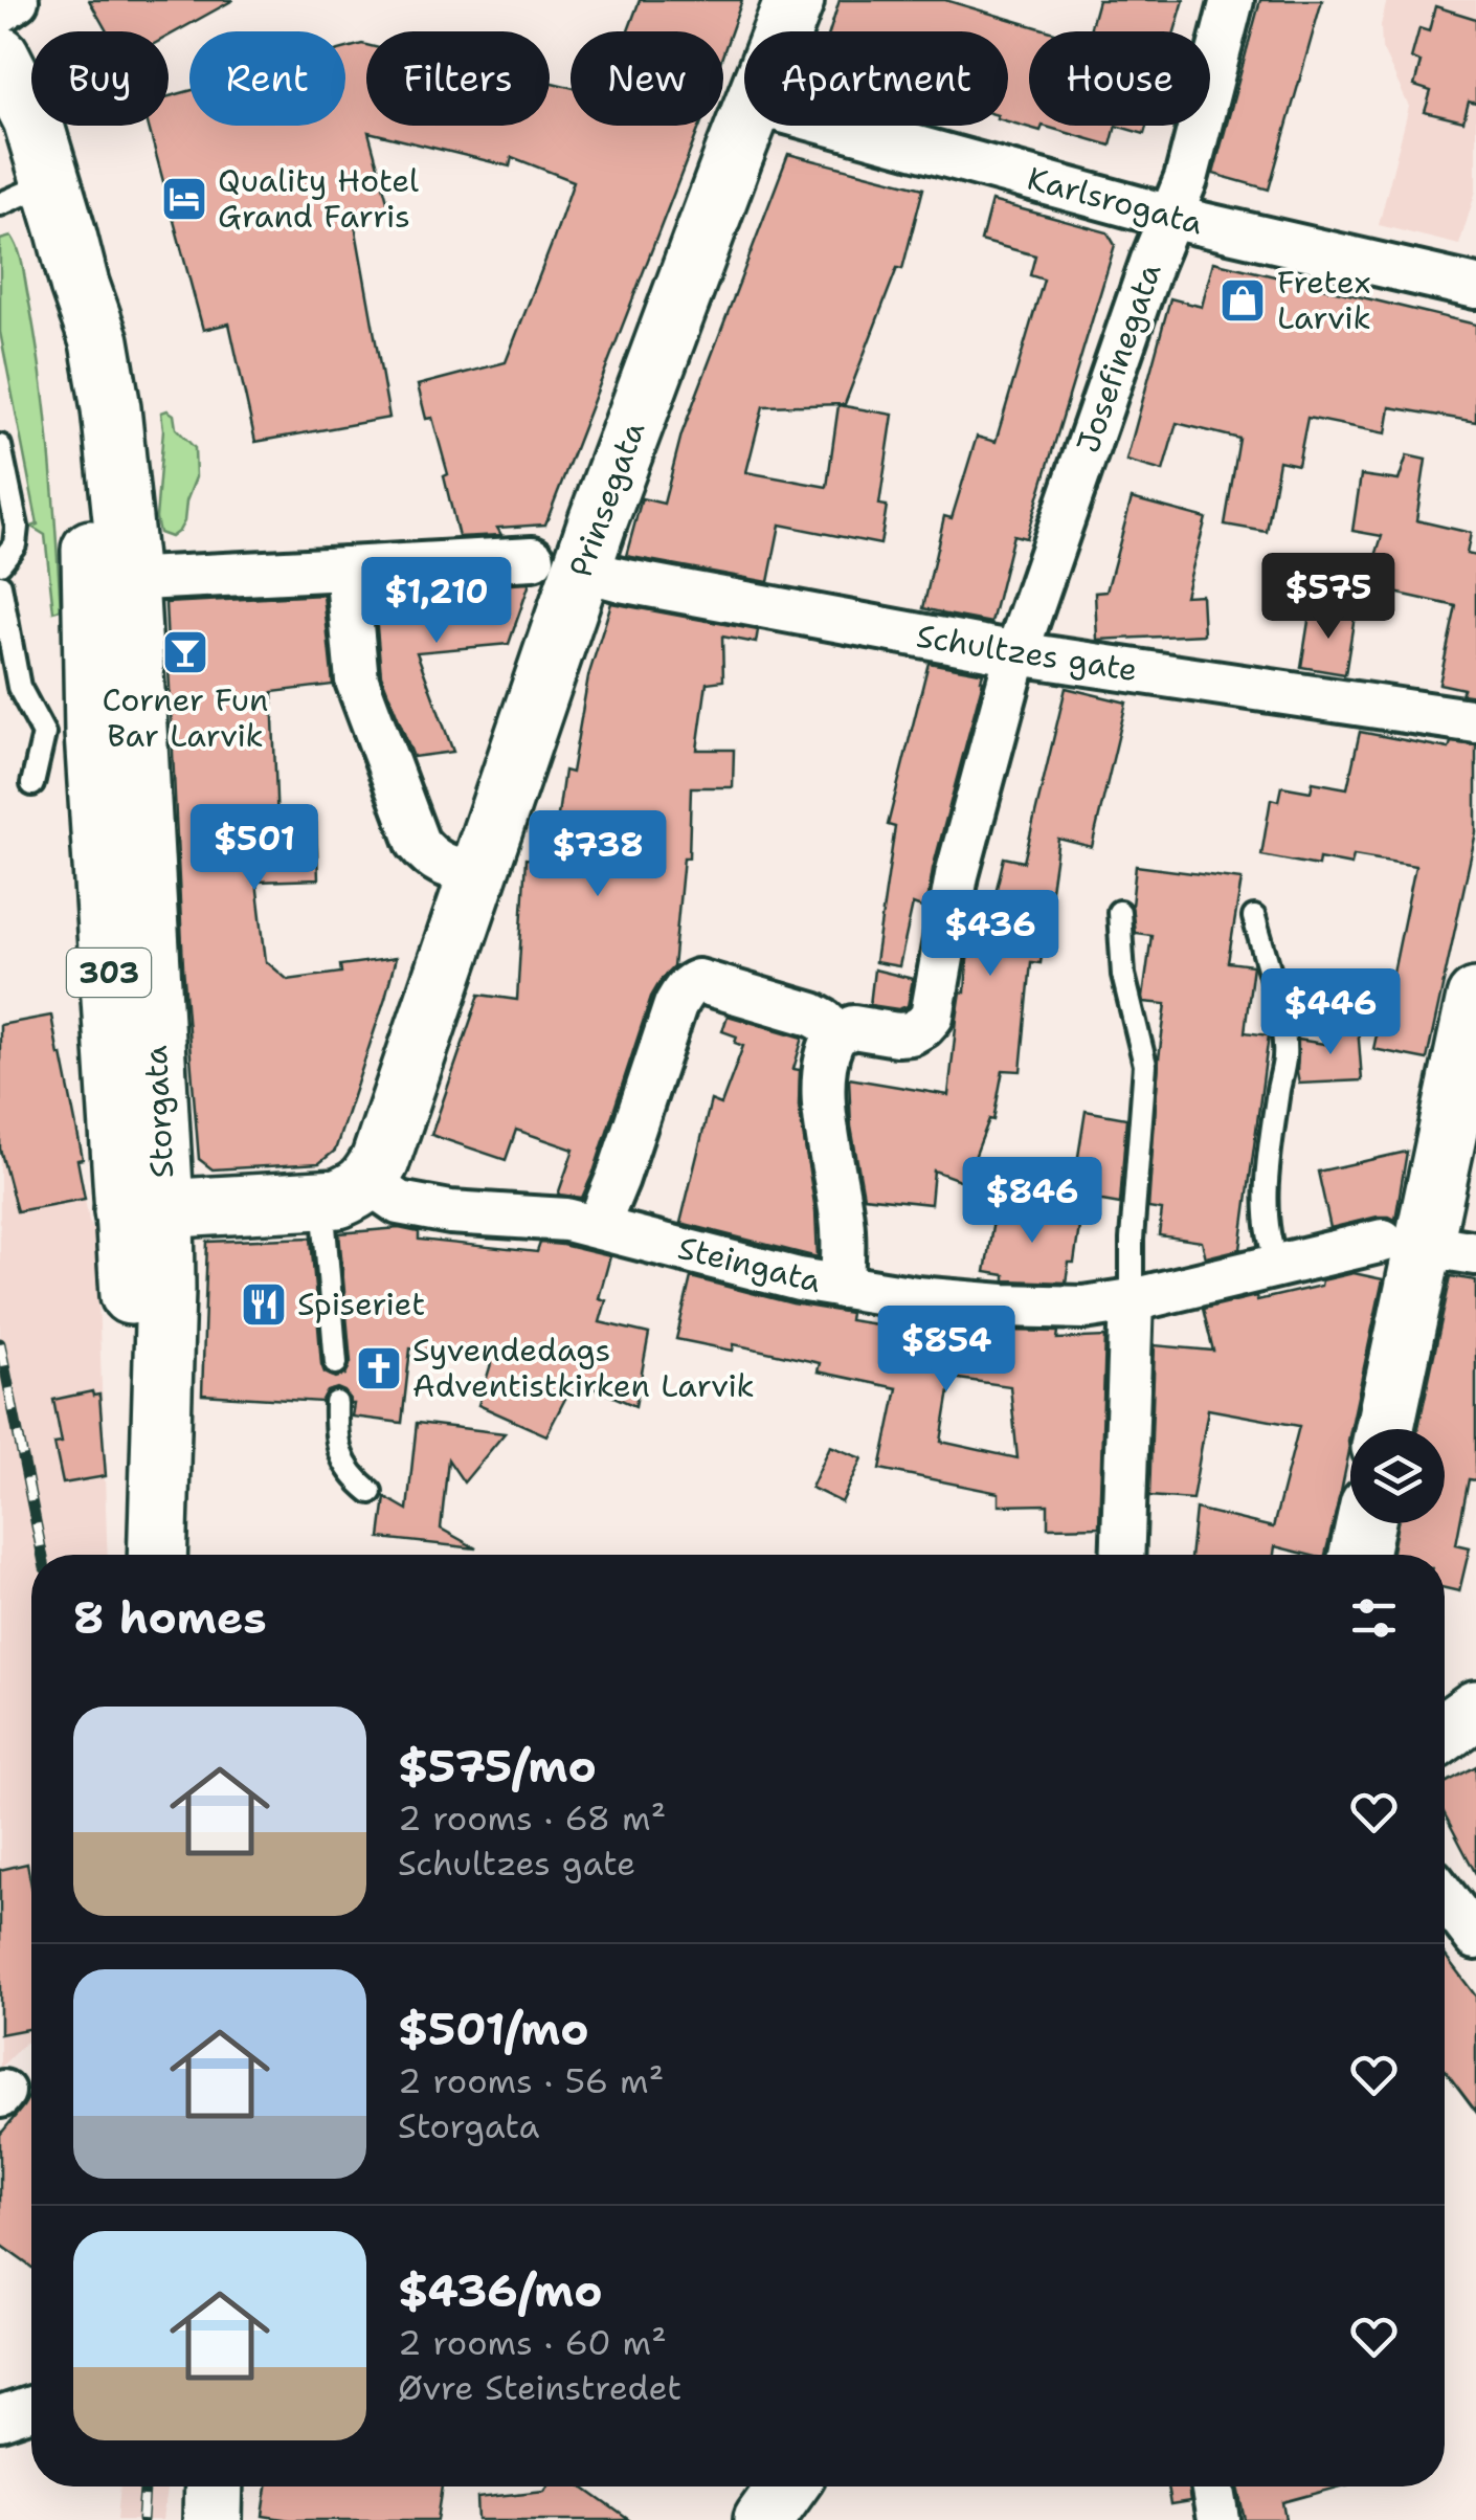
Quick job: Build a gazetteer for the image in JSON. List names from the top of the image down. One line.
{"streets":{"main road":["Prinsegata","303","Storgata"],"street":["Karlsrogata","Josefinegata","Schultzes gate","Steingata"]},"crossings":[["Karlsrogata","Josefinegata"],["Josefinegata","Schultzes gate"],["Prinsegata","Schultzes gate"],["Prinsegata","Steingata"],["Schultzes gate","Storgata"]],"places":{"hotel":["Quality Hotel Grand Farris"],"shop":["Fretex Larvik"],"bar":["Corner Fun Bar Larvik"],"restaurant":["Spiseriet"],"church":["Syvendedags Adventistkirken Larvik"]},"page":{"chip":["Buy","Rent","Filters","New","Apartment","House"],"price":["$575","$1,210","$501","$738","$436","$446","$846","$854"],"heading":"8 homes","list":[{"name":"$575/mo","note":"2 rooms · 68 m² · Schultzes gate"},{"name":"$501/mo","note":"2 rooms · 56 m² · Storgata"},{"name":"$436/mo","note":"2 rooms · 60 m² · Øvre Steinstredet"}]}}
